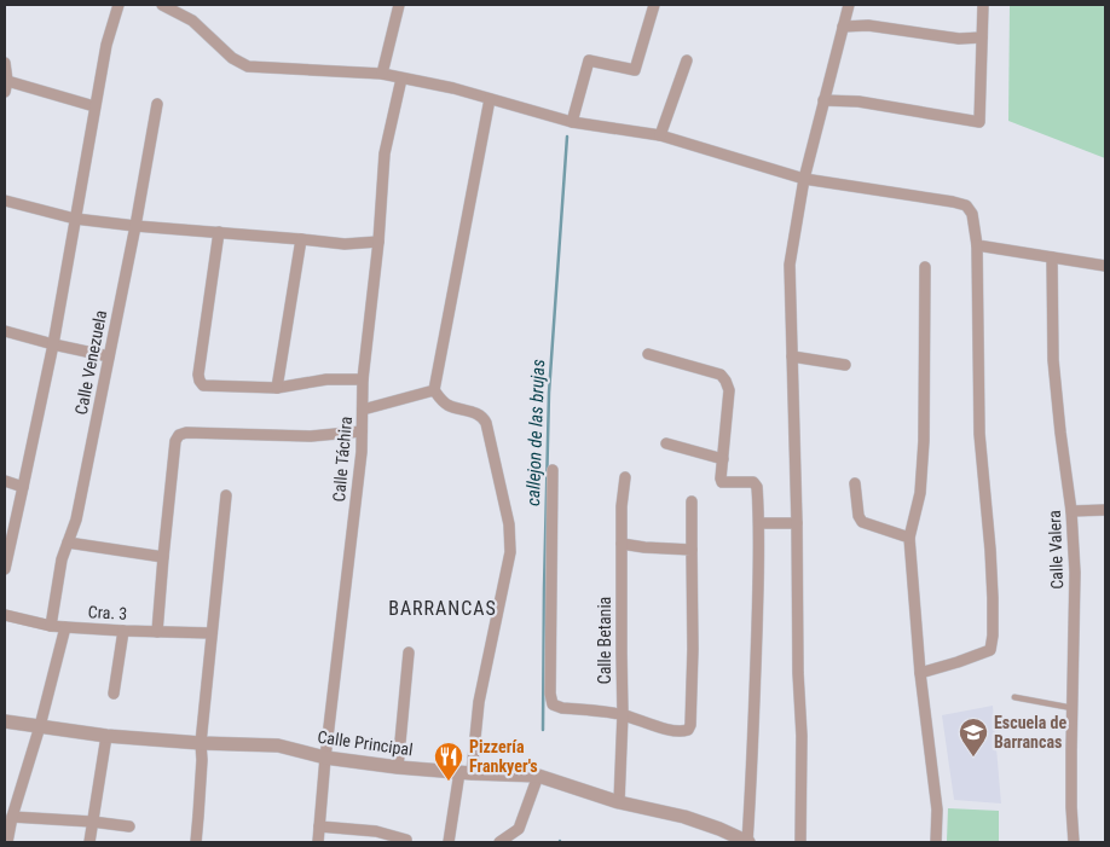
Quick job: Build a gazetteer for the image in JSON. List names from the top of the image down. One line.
{"streets":{"street":["Calle Venezuela","Calle Táchira","Calle Valera","Cra. 3","Calle Betania","Calle Principal"]},"crossings":[["Calle Venezuela","Cra. 3"],["Calle Táchira","Calle Principal"],["Calle Betania","Calle Principal"]],"districts":["BARRANCAS"],"water":["callejon de las brujas"],"places":{"school or university":["Escuela de Barrancas"],"restaurant":["Pizzería Frankyer's"]}}
